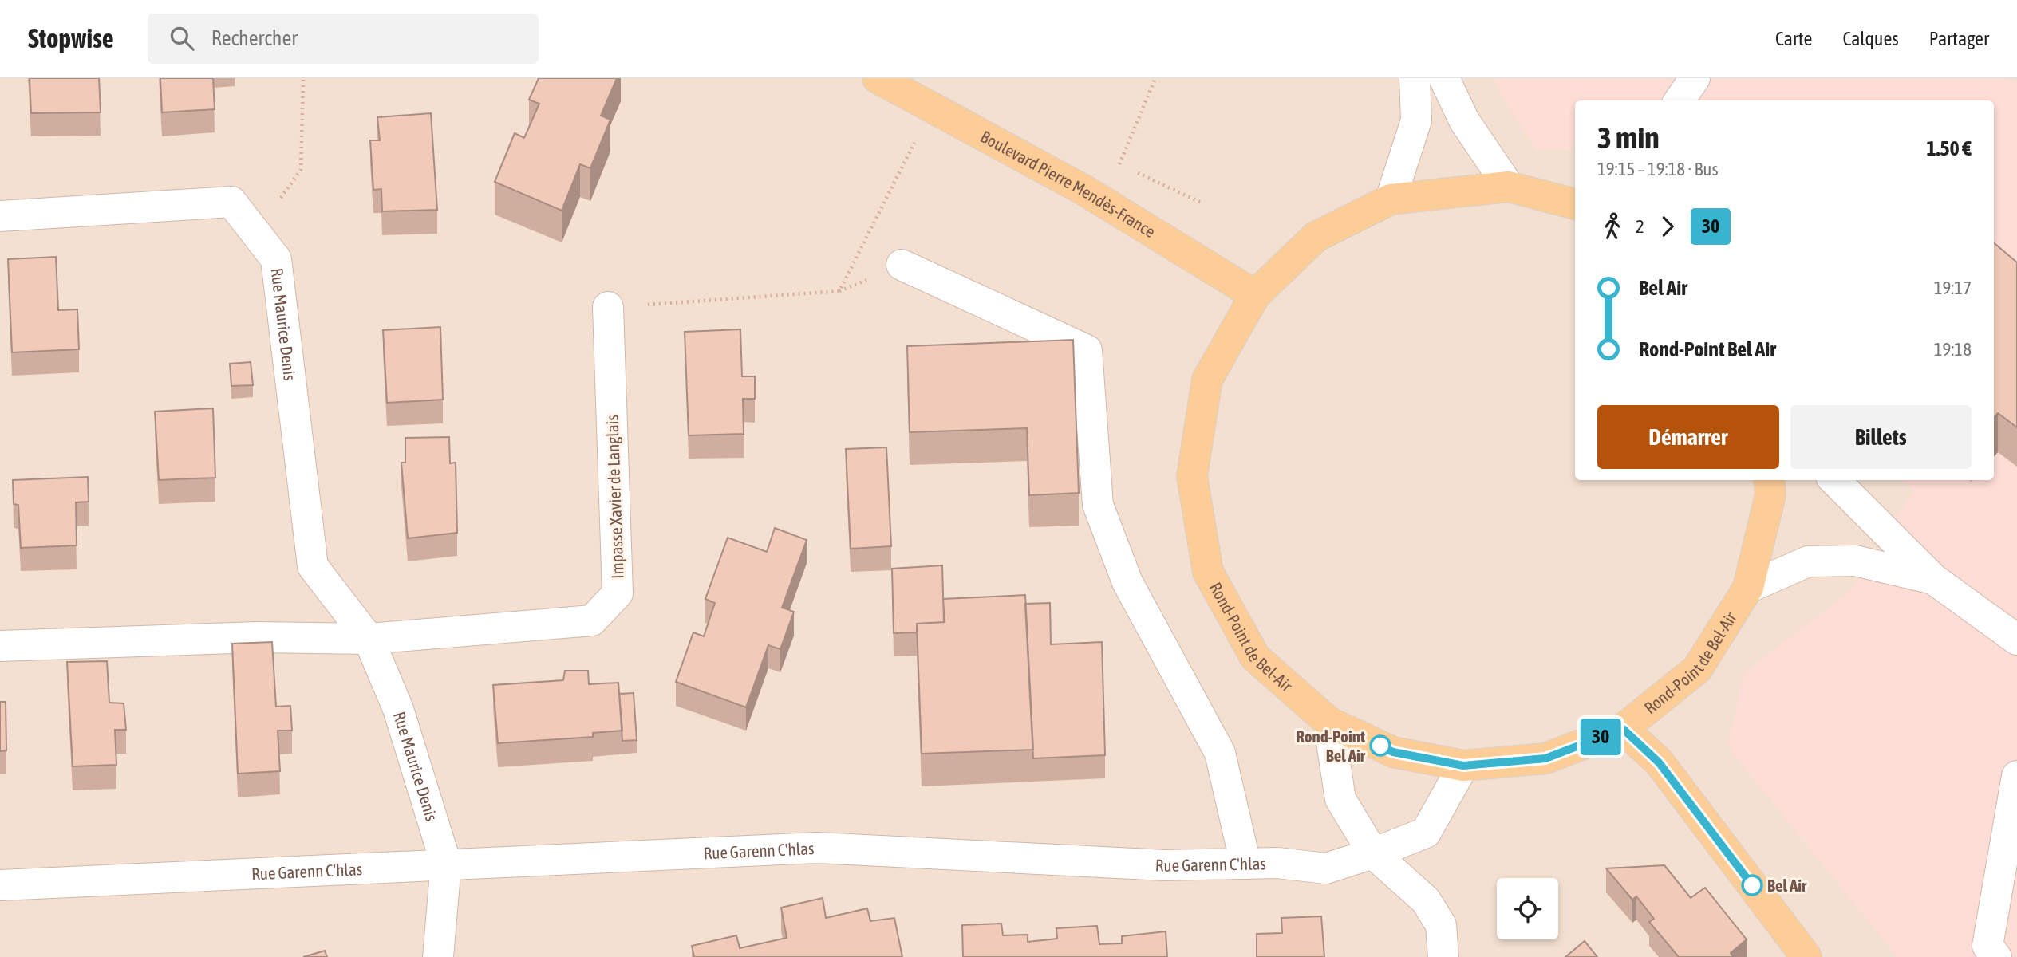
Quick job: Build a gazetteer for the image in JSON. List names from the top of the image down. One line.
{"streets":{"main road":["Boulevard Pierre Mendès-France","Rond-Point de Bel-Air"],"street":["Rue Maurice Denis","Impasse Xavier de Langlais","Rue Garenn C'hlas"]},"crossings":[["Boulevard Pierre Mendès-France","Rond-Point de Bel-Air"],["Rue Maurice Denis","Impasse Xavier de Langlais"],["Rue Maurice Denis","Rue Garenn C'hlas"],["Rond-Point de Bel-Air","Rue Garenn C'hlas"]],"places":["Rond-Point Bel Air","Bel Air"],"lines":["bus line 30"],"page":{"header":"Stopwise","search":"Rechercher","nav":["Carte","Calques","Partager"],"on_map":"30","heading":["3 min","19:15 – 19:18 · Bus","1.50 €"],"legs":["2","30"],"list":[{"name":"Bel Air","value":"19:17"},{"name":"Rond-Point Bel Air","value":"19:18"}],"buttons":["Démarrer","Billets"]}}
